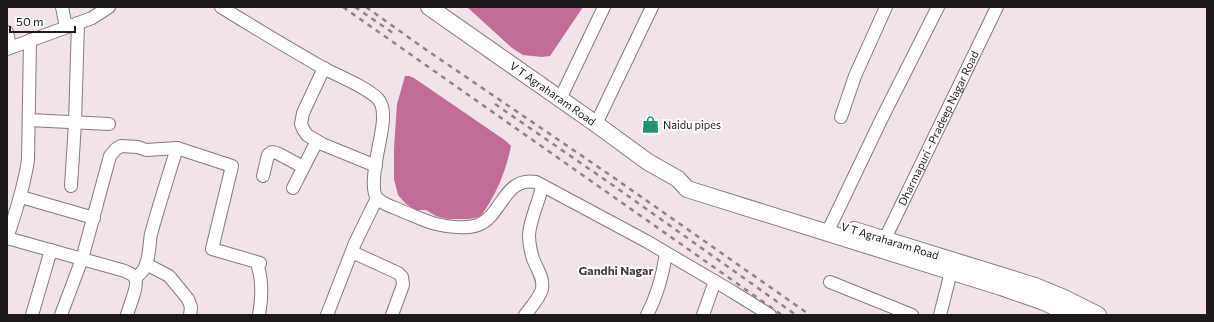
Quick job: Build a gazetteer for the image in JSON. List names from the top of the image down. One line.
{"streets":{"main road":["V T Agraharam Road"],"street":["Dharmapuri - Pradeep Nagar Road"]},"crossings":[["V T Agraharam Road","Dharmapuri - Pradeep Nagar Road"]],"districts":["Gandhi Nagar"],"places":{"shop":["Naidu pipes"]},"scale_bar":"50 m"}
